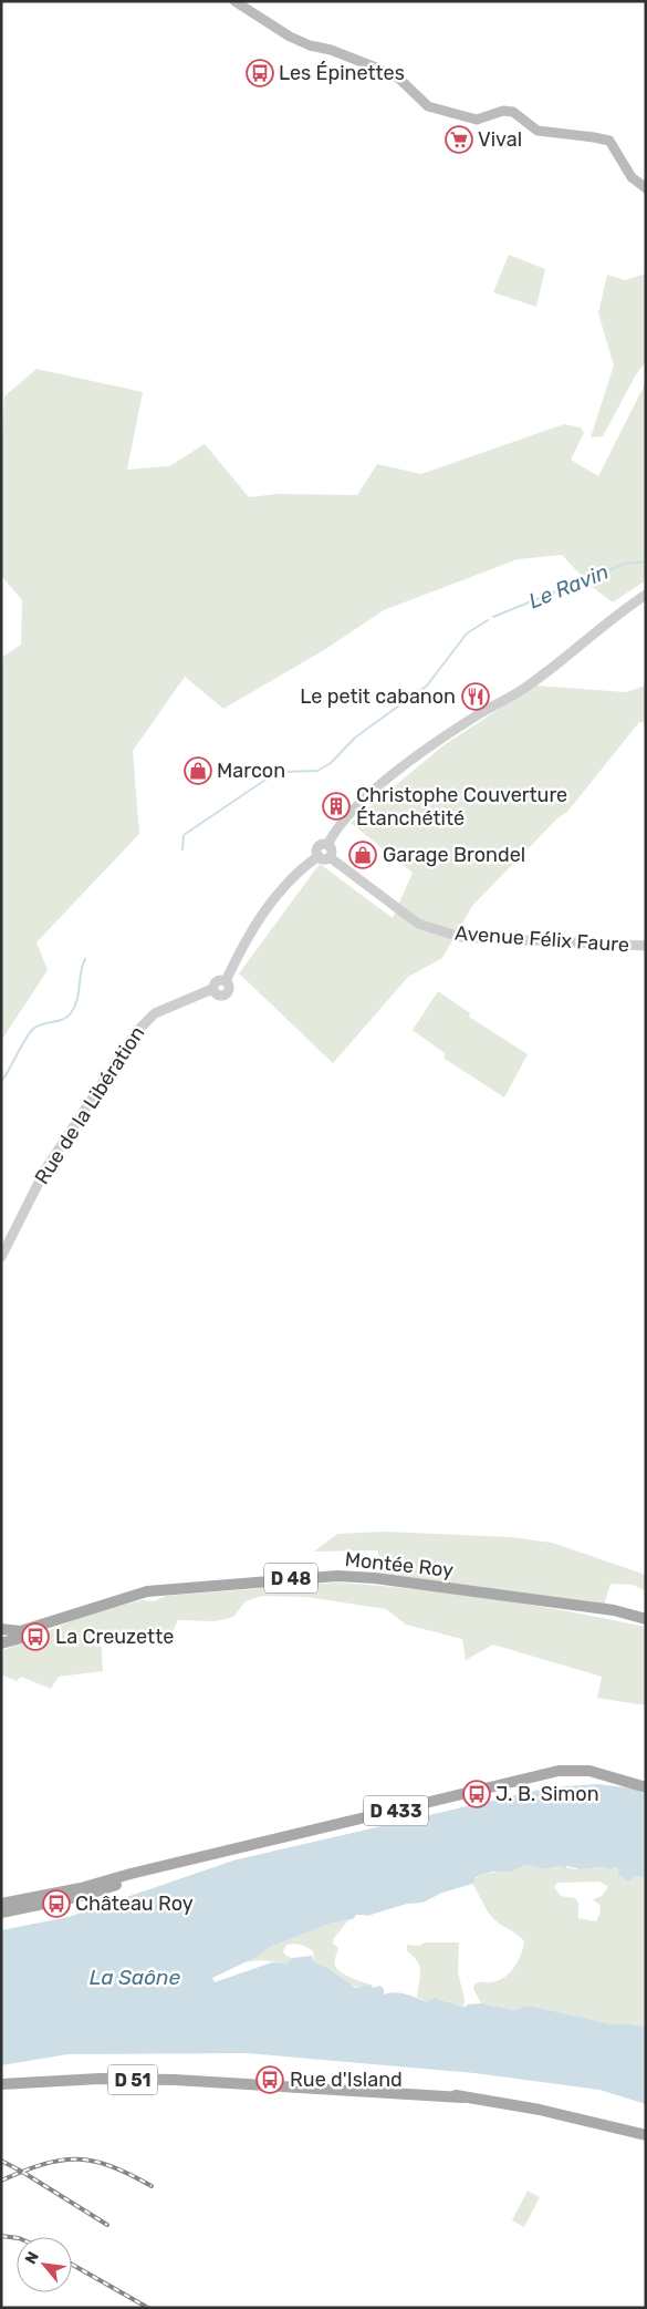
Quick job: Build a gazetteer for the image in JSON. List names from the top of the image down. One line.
{"streets":{"main road":["Montée Roy","D 48","D 433","D 51"],"street":["Avenue Félix Faure","Rue de la Libération"]},"crossings":[["Avenue Félix Faure","Rue de la Libération"],["Montée Roy","D 48"]],"water":["Le Ravin","La Saône"],"places":{"bus stop":["Les Épinettes","La Creuzette","J. B. Simon","Château Roy","Rue d'Island"],"supermarket":["Vival"],"restaurant":["Le petit cabanon"],"shop":["Marcon","Garage Brondel"],"building":["Christophe Couverture Étanchétité"]},"north":"top left"}
